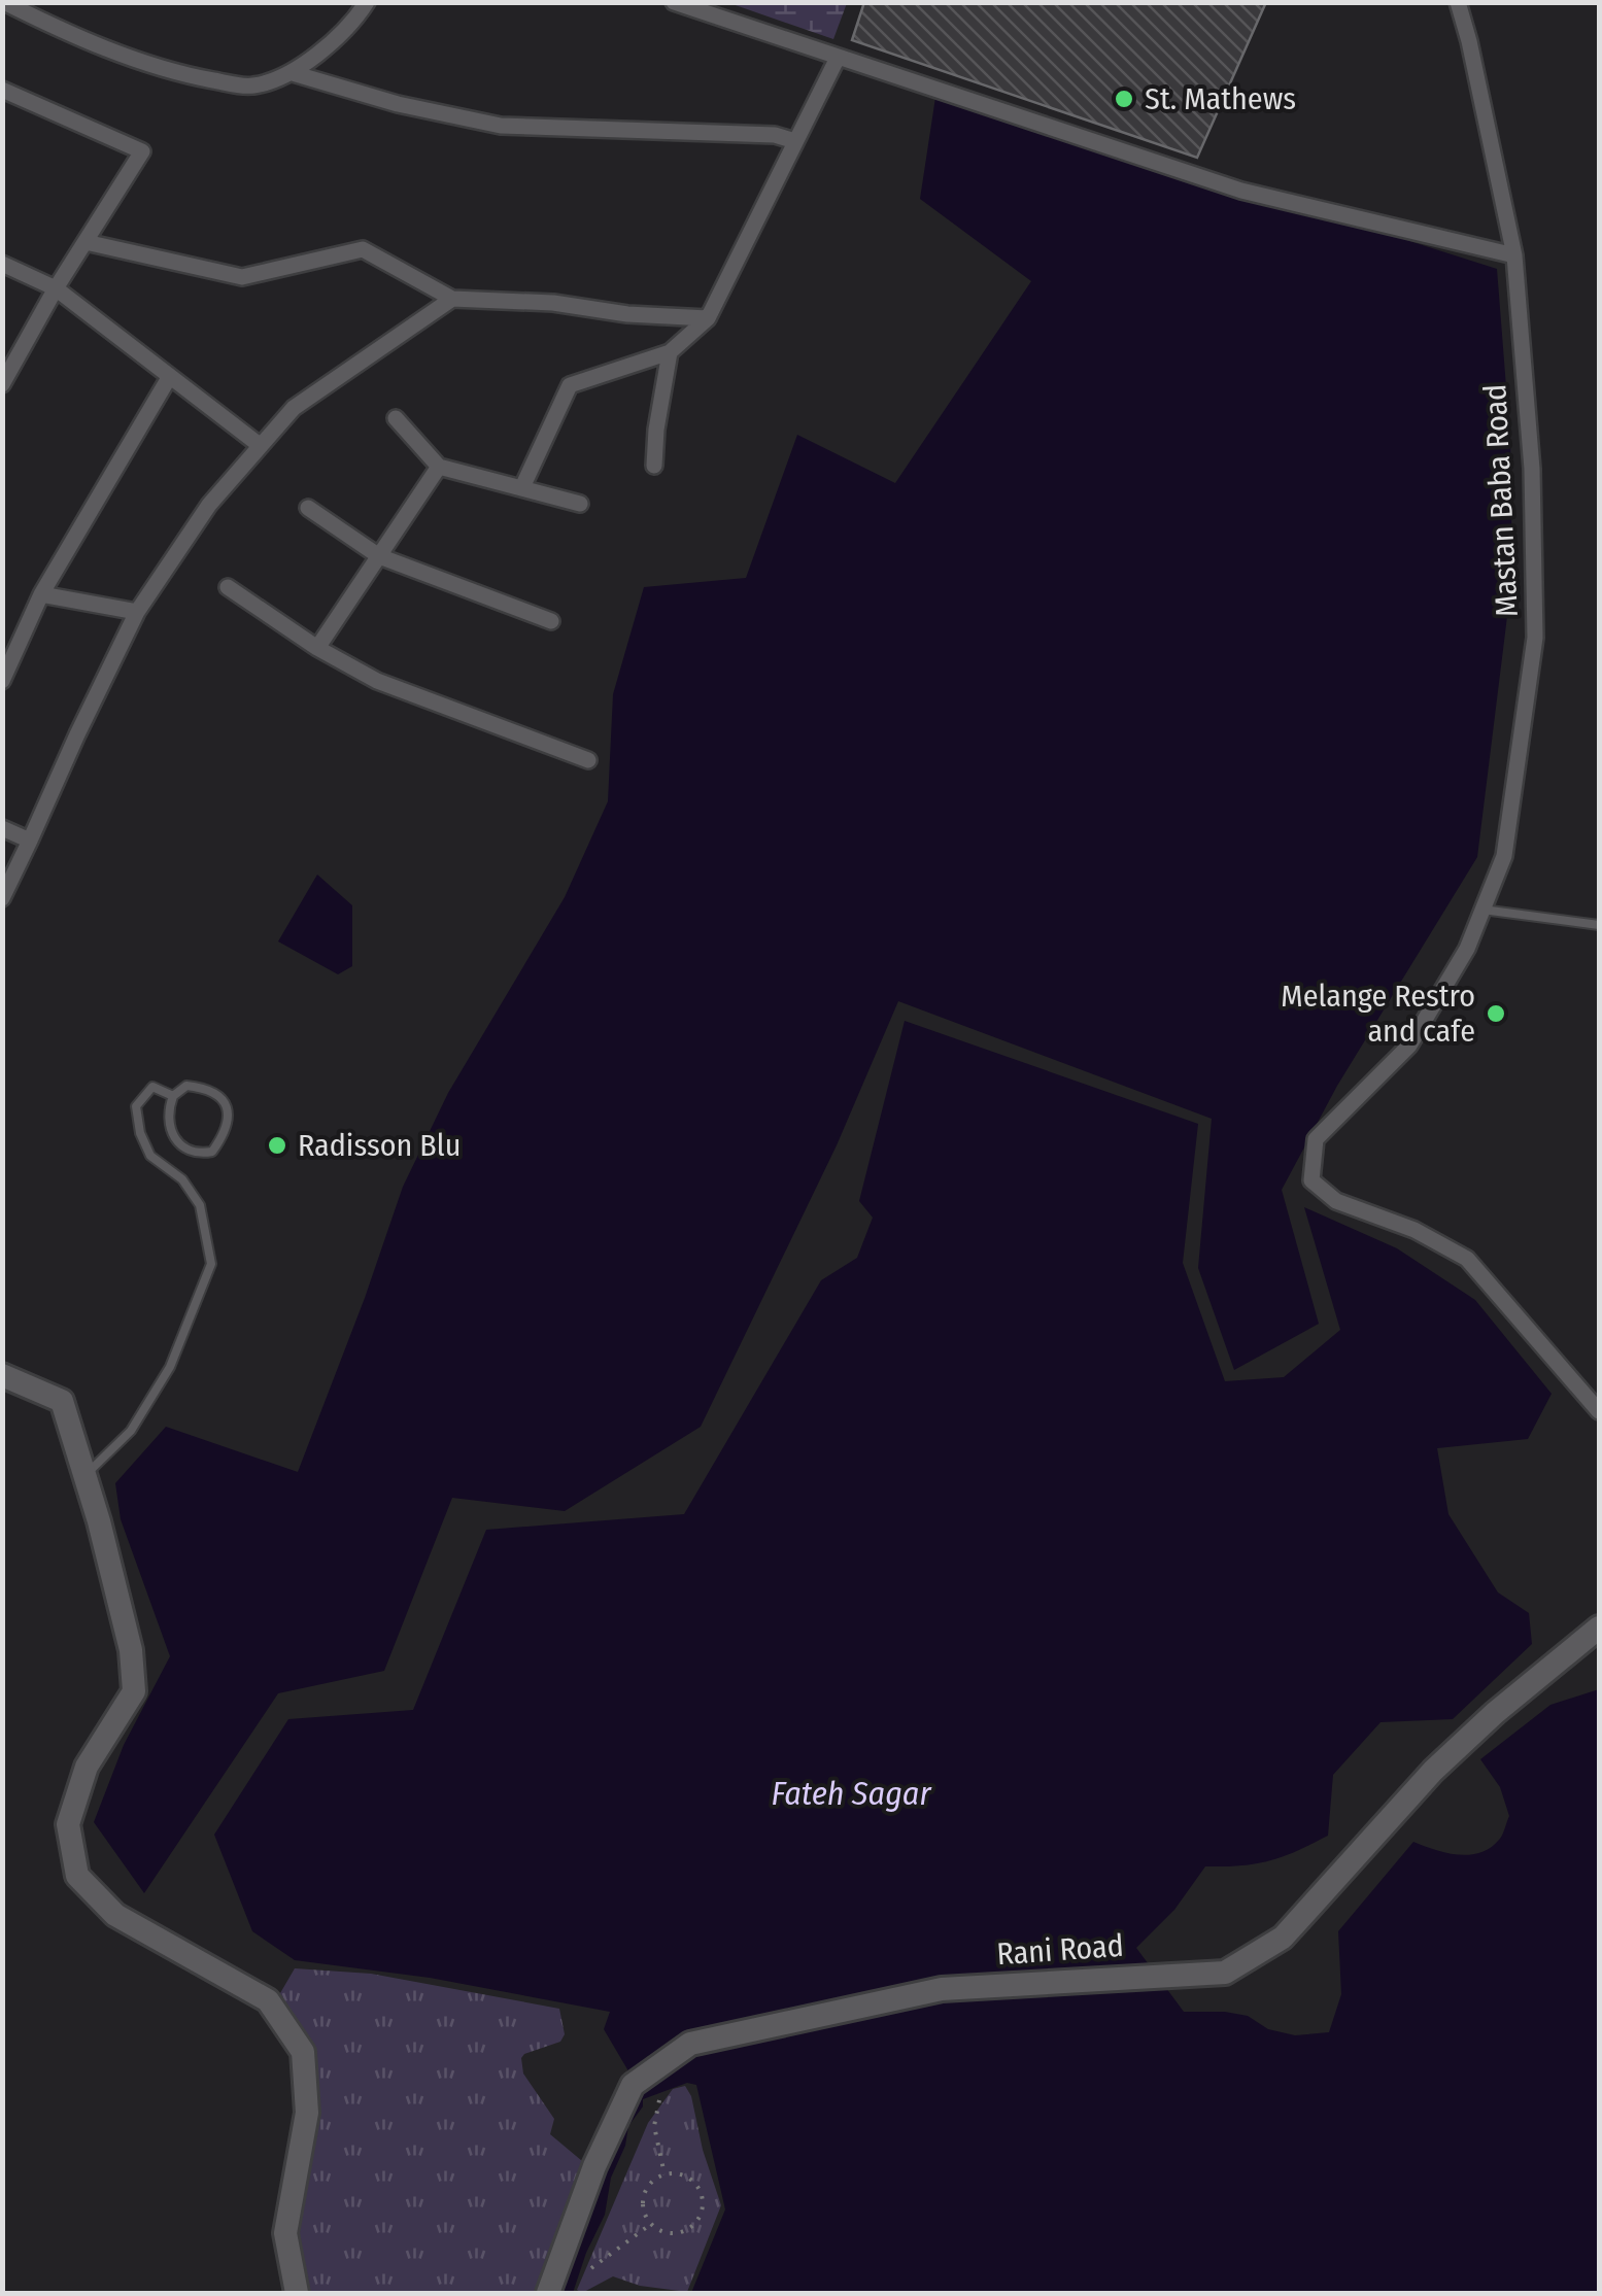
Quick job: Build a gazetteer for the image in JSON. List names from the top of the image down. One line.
{"streets":{"street":["Mastan Baba Road","Rani Road"]},"water":["Fateh Sagar"],"places":["St. Mathews","Melange Restro and cafe","Radisson Blu"]}
